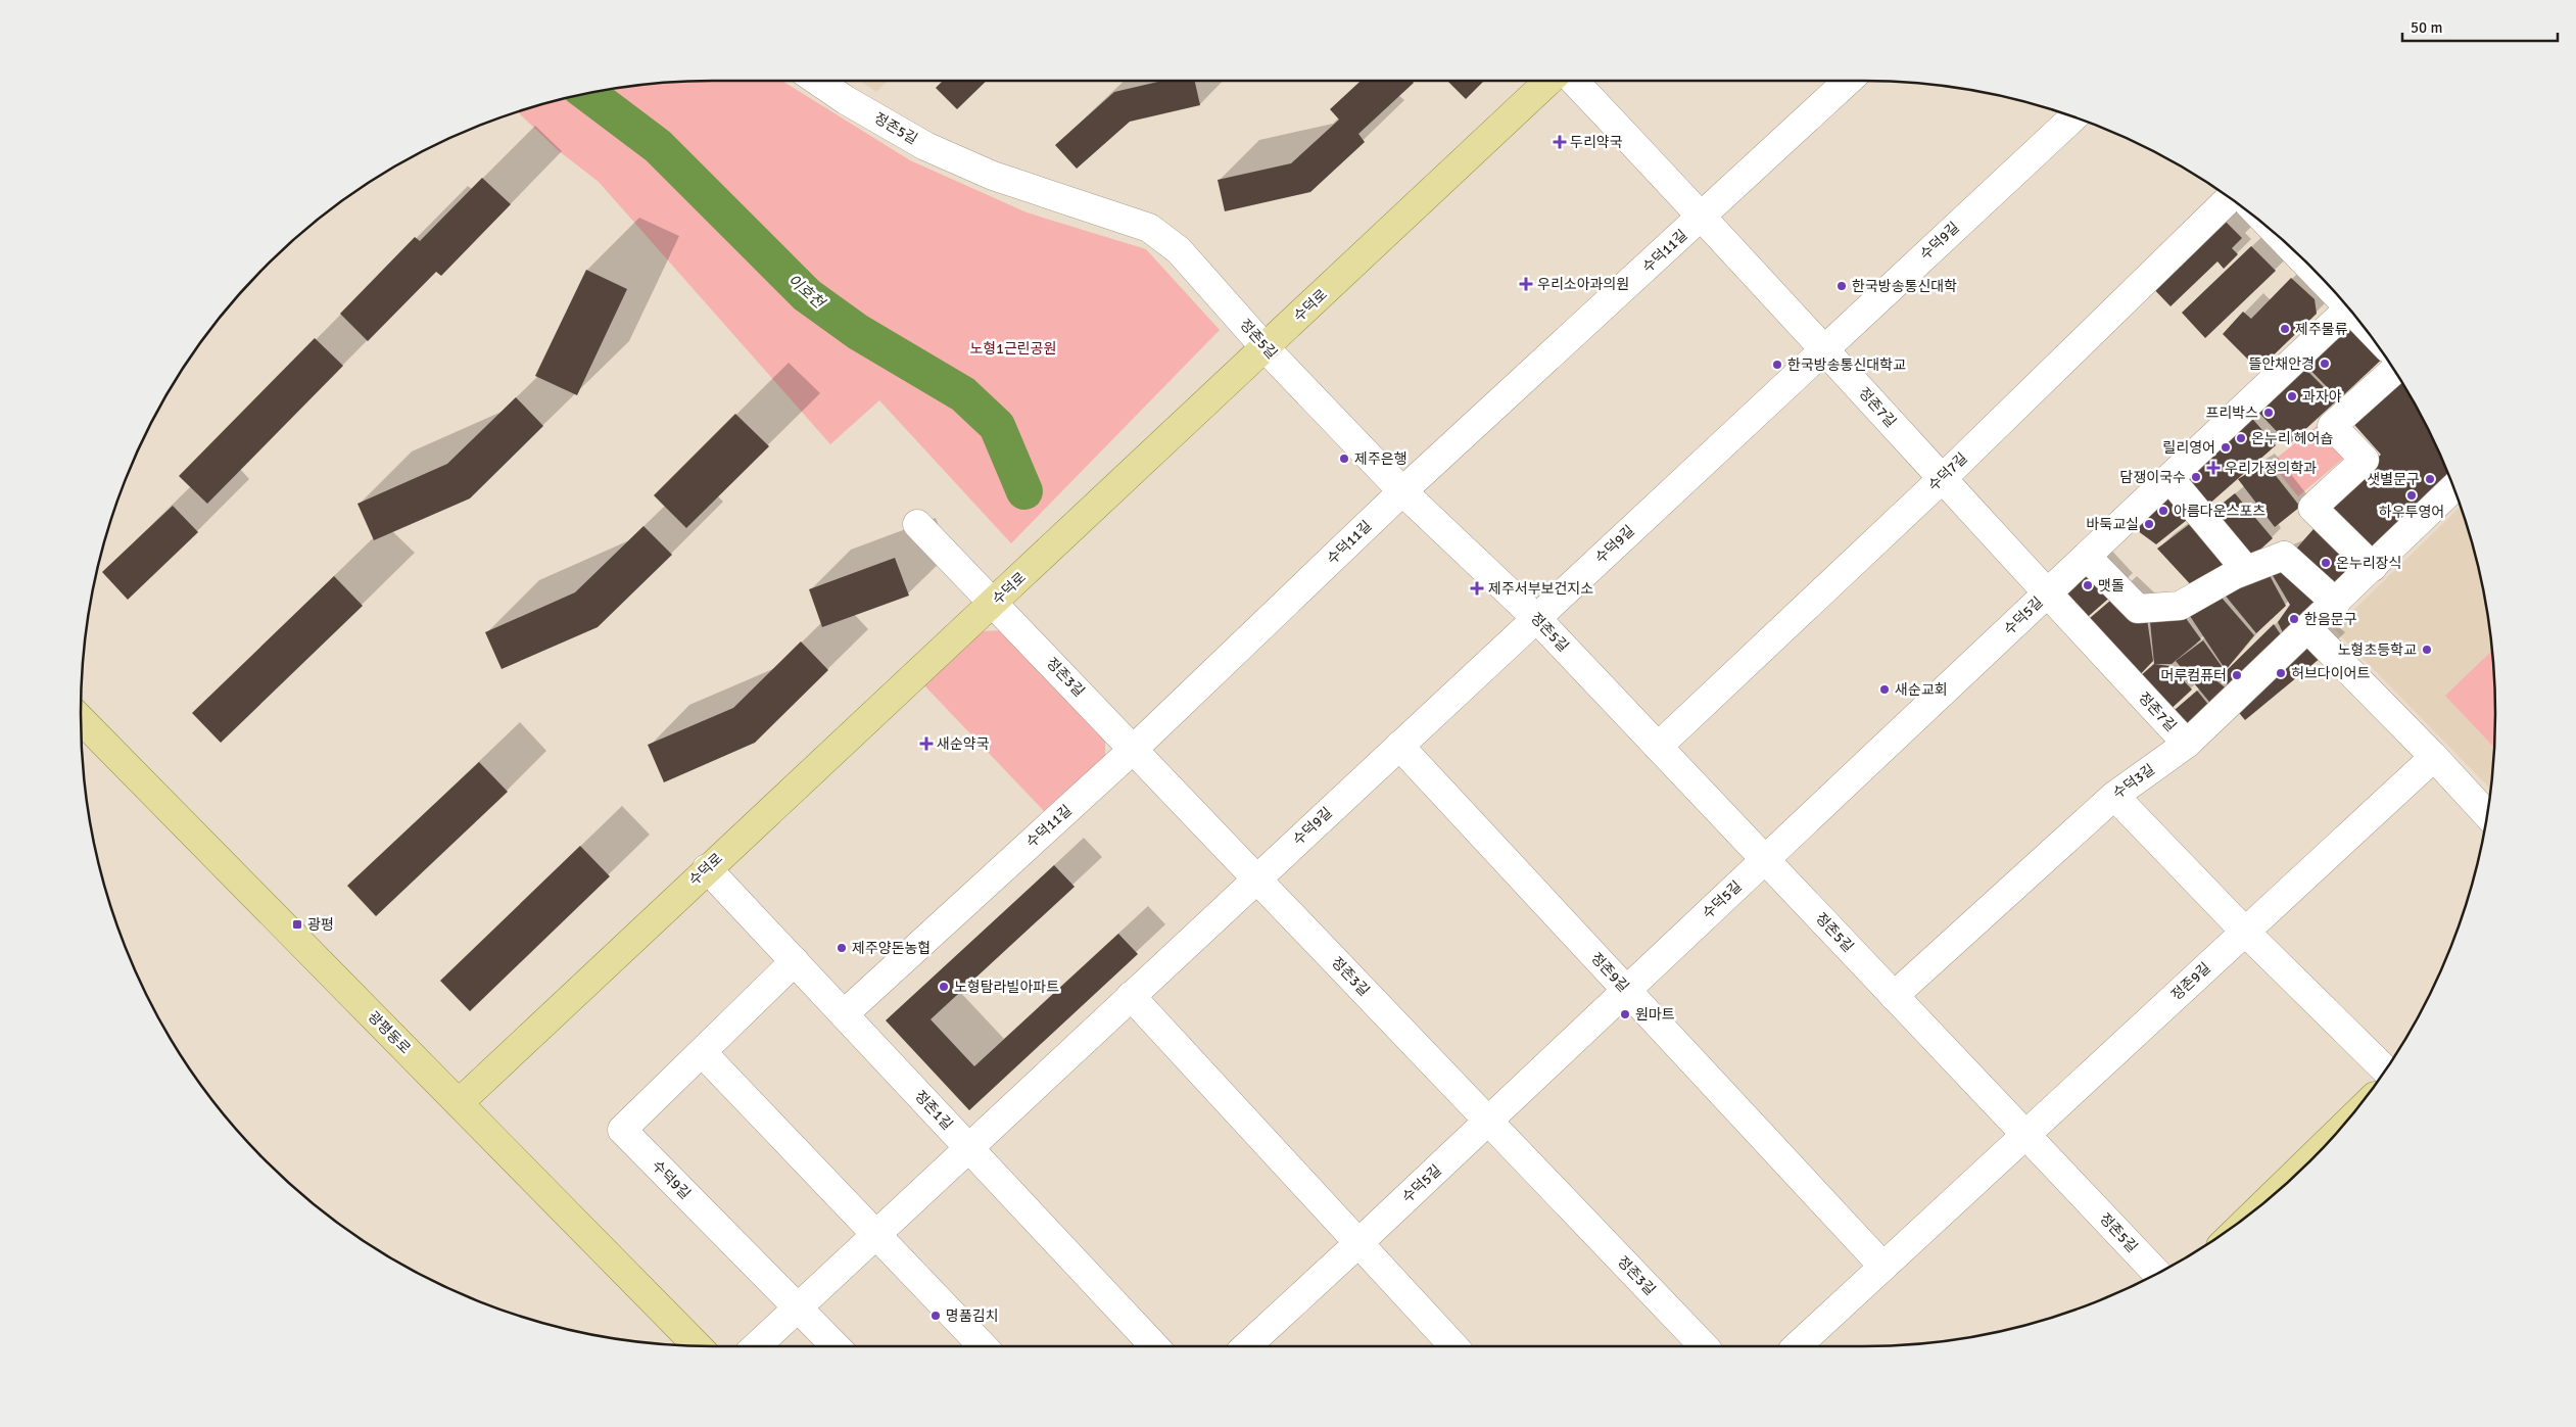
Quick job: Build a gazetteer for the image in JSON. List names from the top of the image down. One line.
{"streets":{"main road":["수덕로","광평동로"],"street":["정존5길","수덕9길","수덕11길","정존7길","수덕7길","수덕5길","정존3길","수덕3길","정존9길","정존1길"]},"crossings":[["정존5길","수덕9길"],["정존5길","수덕11길"],["정존5길","수덕로"],["정존5길","수덕7길"],["정존5길","수덕5길"],["정존5길","수덕3길"],["정존5길","정존9길"],["수덕9길","정존7길"],["수덕9길","정존3길"],["수덕9길","정존9길"],["수덕9길","정존1길"],["수덕11길","정존7길"],["수덕11길","정존3길"],["수덕11길","정존1길"],["수덕로","정존3길"],["수덕로","광평동로"],["수덕로","정존1길"],["정존7길","수덕7길"],["정존7길","수덕5길"],["정존7길","수덕3길"],["수덕5길","정존3길"],["수덕5길","정존9길"]],"water":["이호천"],"parks":["노형1근린공원"],"places":{"health":["두리약국","우리소아과의원","우리가정의학과","제주서부보건지소","새순약국"],"other":["한국방송통신대학","제주물류","뜰안채안경","한국방송통신대학교","과자야","프리박스","온누리 헤어숍","릴리영어","제주은행","담쟁이국수","샛별문구","하우투영어","아름다운스포츠","바둑교실","온누리장식","맷돌","한음문구","노형초등학교","허브다이어트","머루컴퓨터","새순교회","제주양돈농협","노형탐라빌아파트","원마트","명품김치"],"transit":["광평"]},"scale_bar":"50 m"}
